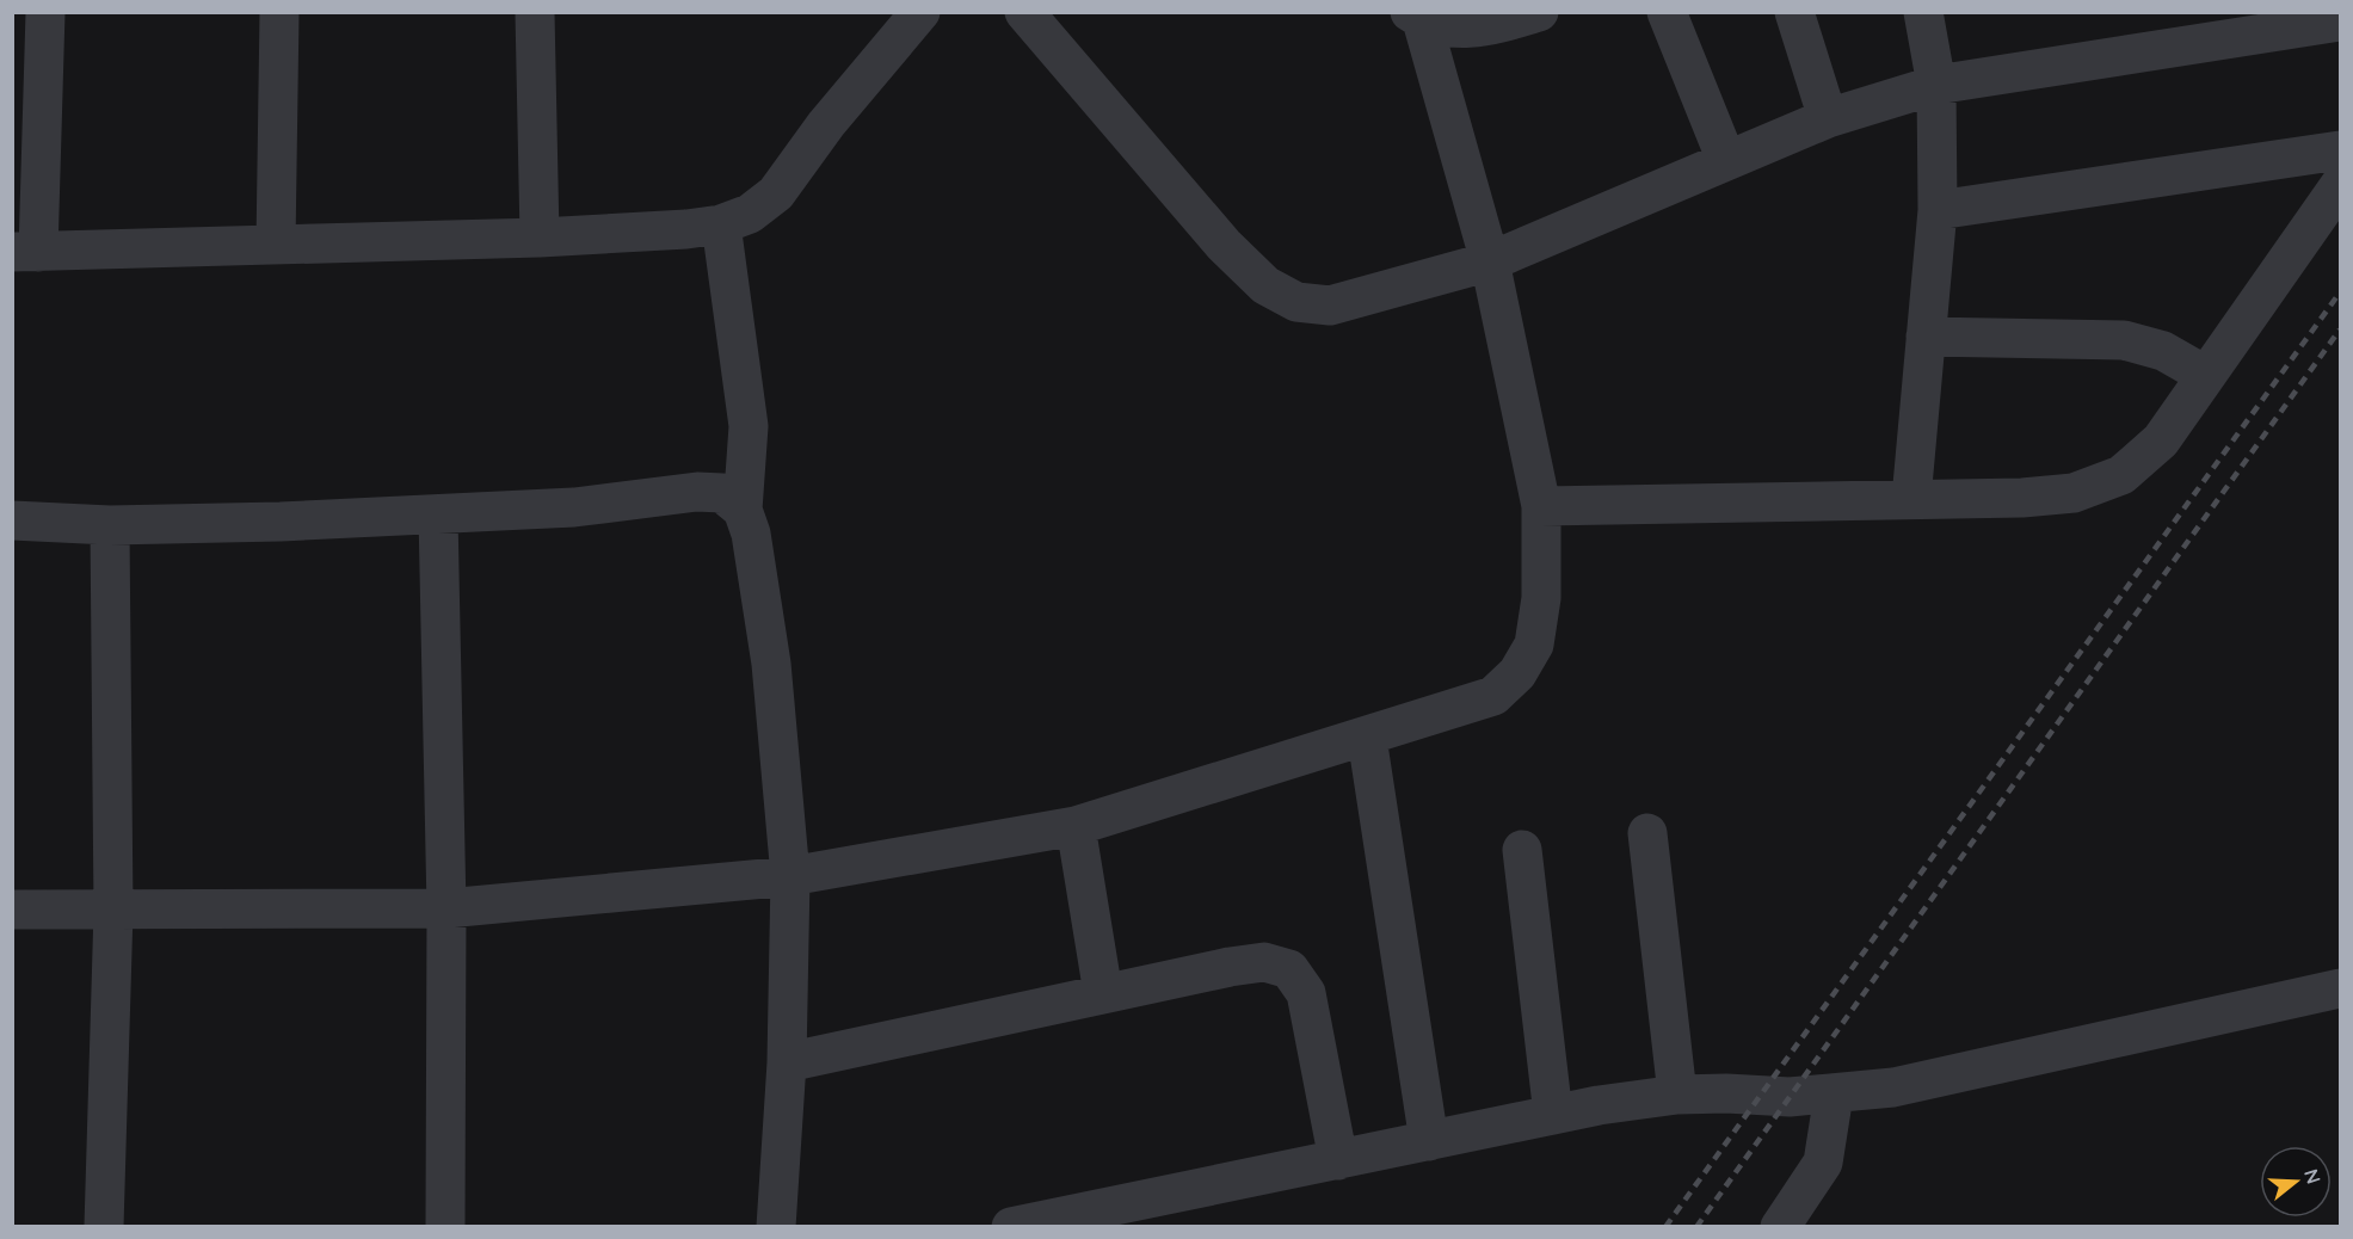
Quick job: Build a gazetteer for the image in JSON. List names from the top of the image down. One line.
{"north":"right"}
